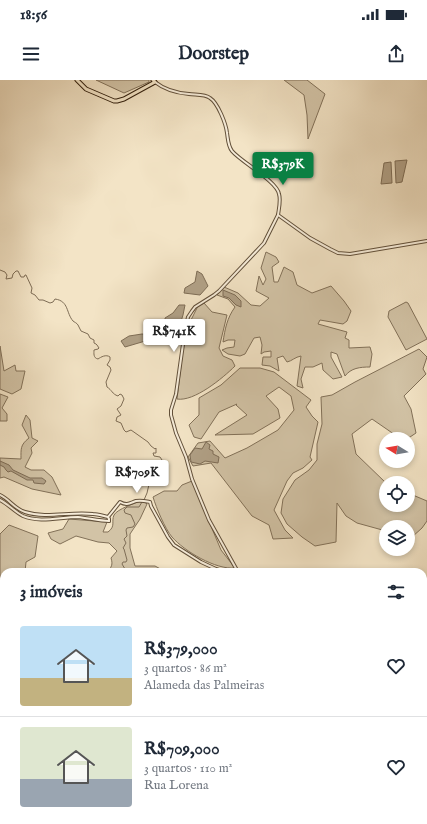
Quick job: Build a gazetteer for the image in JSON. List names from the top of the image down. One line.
{"north":"left","page":{"status":"18:56","header":"Doorstep","price":["R$379K","R$741K","R$709K"],"heading":"3 imóveis","list":[{"name":"R$379,000","note":"3 quartos · 86 m² · Alameda das Palmeiras"},{"name":"R$709,000","note":"3 quartos · 110 m² · Rua Lorena"}]}}
